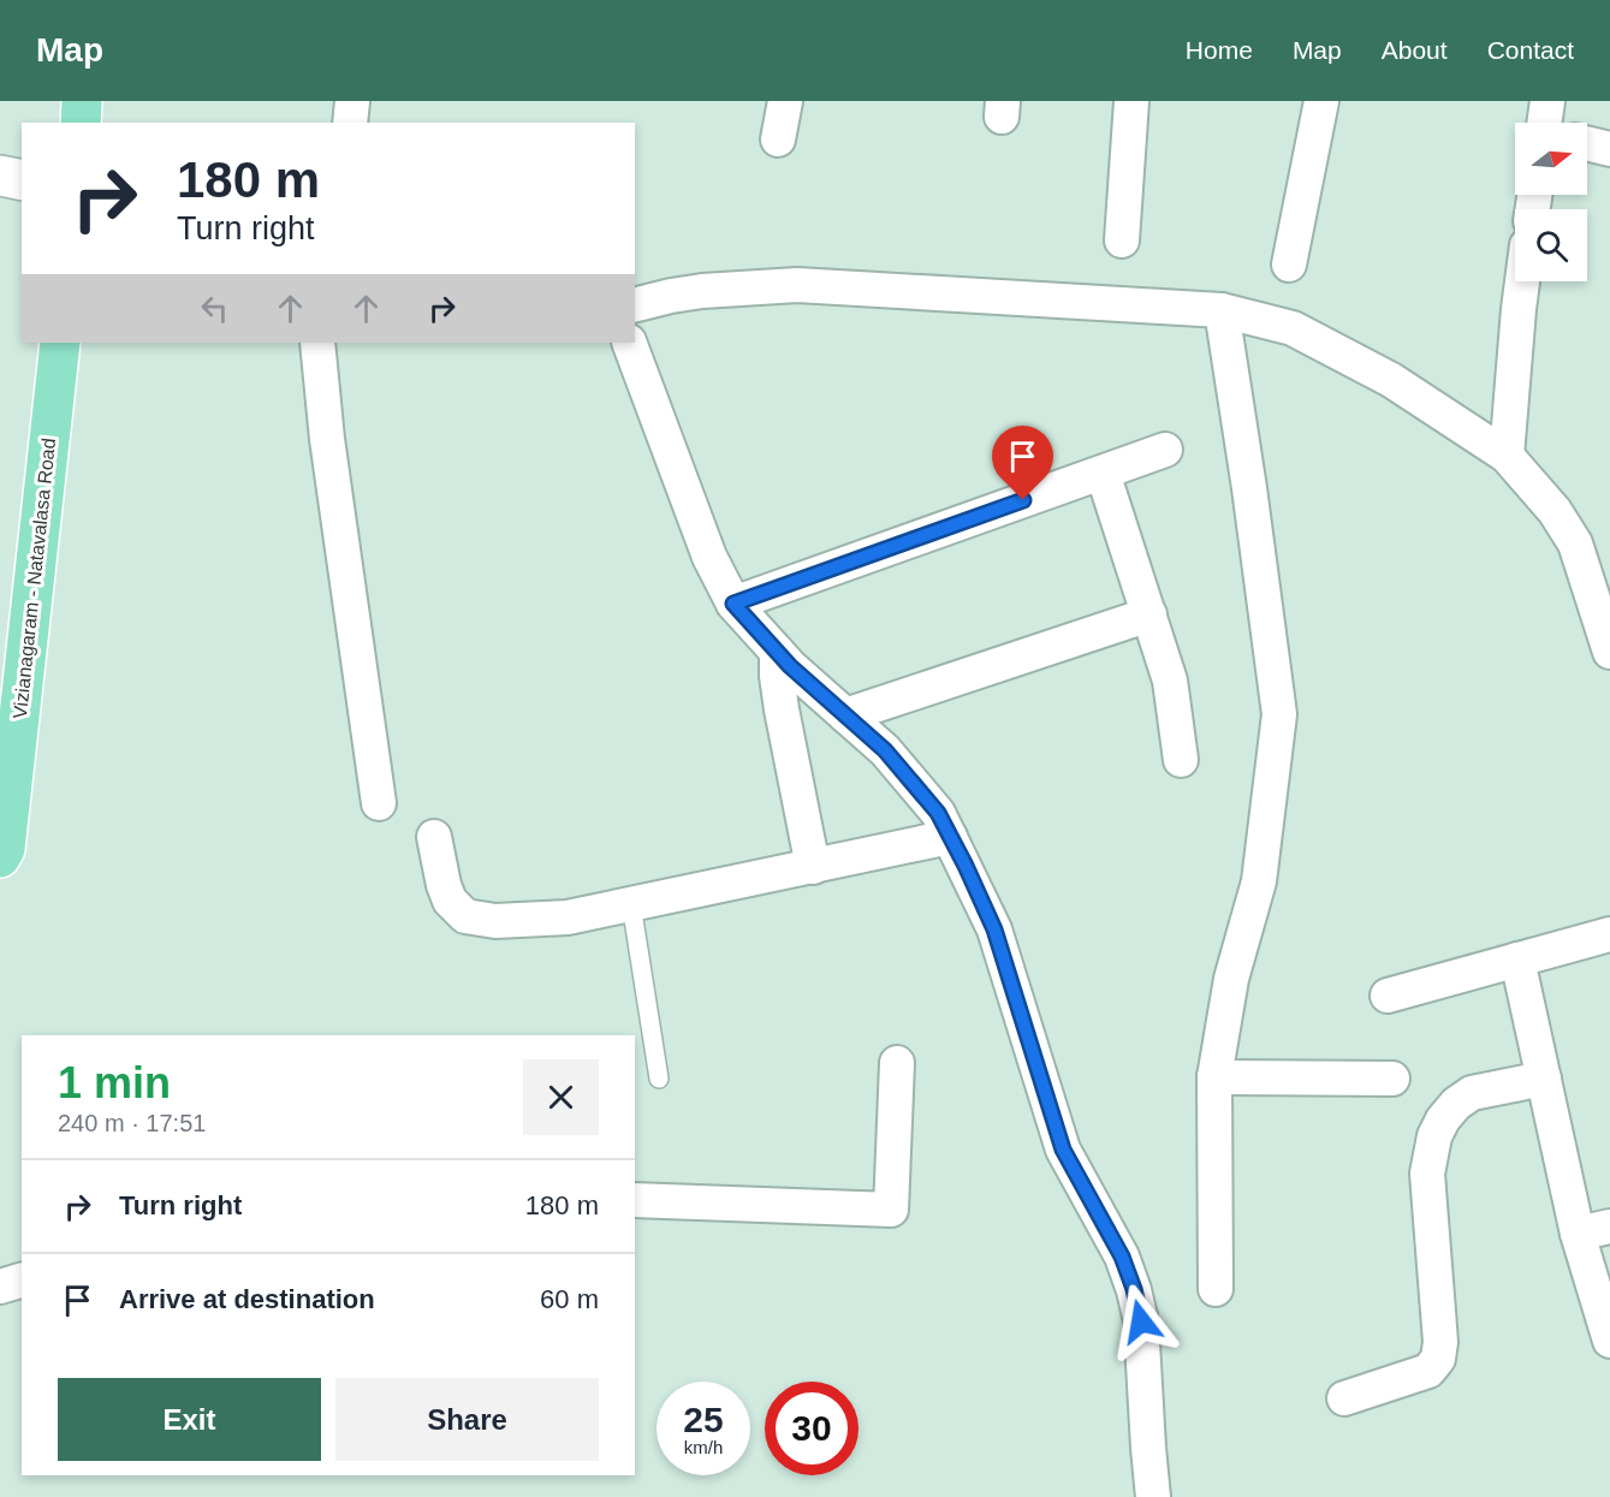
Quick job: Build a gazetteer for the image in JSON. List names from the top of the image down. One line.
{"streets":{"main road":["Vizianagaram - Natavalasa Road"]},"north":"right","page":{"header":"Map","nav":["Home","Map","About","Contact"],"turn":["180 m","Turn right"],"heading":["1 min","240 m · 17:51"],"list":[{"name":"Turn right","value":"180 m"},{"name":"Arrive at destination","value":"60 m"}],"buttons":["Exit","Share"],"speed":"25 km/h","limit":"30"}}
